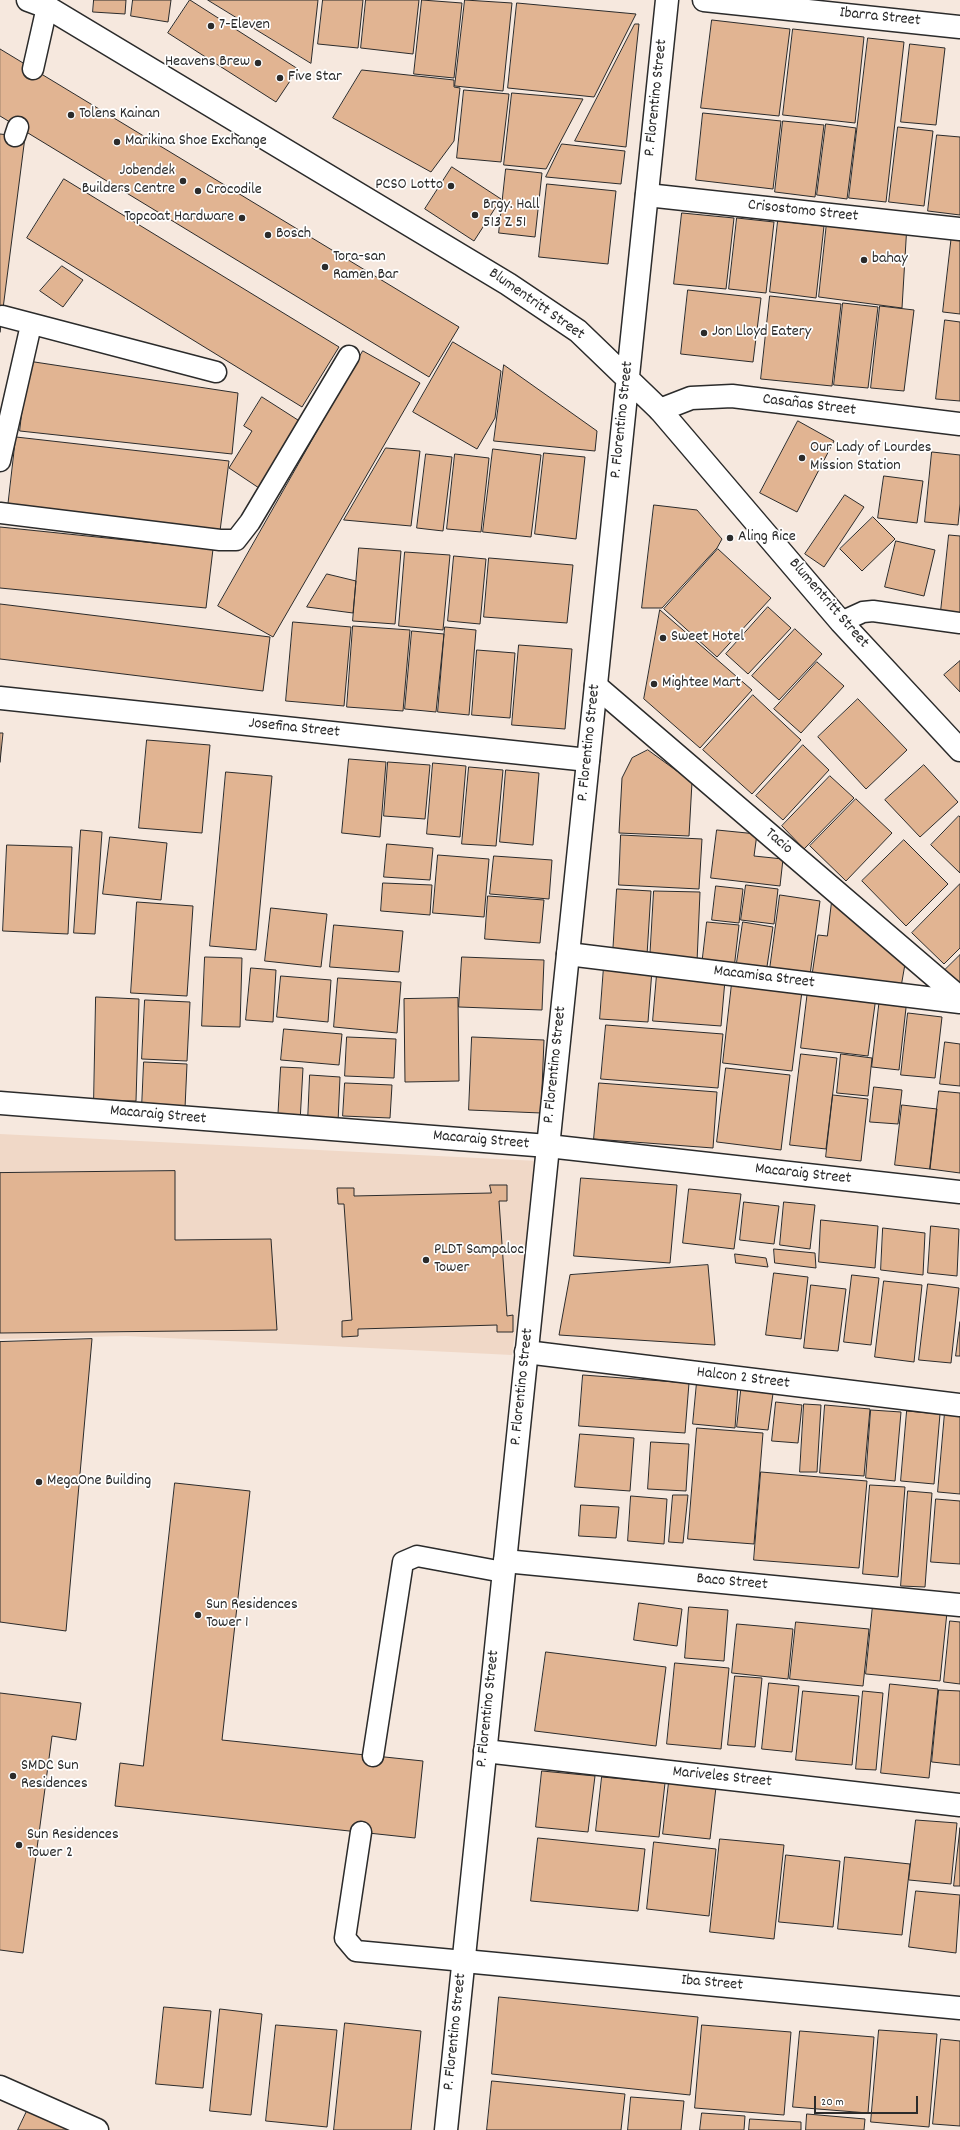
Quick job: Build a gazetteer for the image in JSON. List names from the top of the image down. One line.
{"streets":{"street":["Ibarra Street","P. Florentino Street","Crisostomo Street","Blumentritt Street","Casañas Street","Josefina Street","Tacio","Macamisa Street","Macaraig Street","Halcon 2 Street","Baco Street","Mariveles Street","Iba Street"]},"crossings":[["P. Florentino Street","Crisostomo Street"],["P. Florentino Street","Blumentritt Street"],["P. Florentino Street","Josefina Street"],["P. Florentino Street","Tacio"],["P. Florentino Street","Macamisa Street"],["P. Florentino Street","Macaraig Street"],["P. Florentino Street","Halcon 2 Street"],["P. Florentino Street","Baco Street"],["P. Florentino Street","Mariveles Street"],["P. Florentino Street","Iba Street"],["Blumentritt Street","Casañas Street"]],"places":["7-Eleven","Heavens Brew","Five Star","Tolens Kainan","Marikina Shoe Exchange","Jobendek Builders Centre","PCSO Lotto","Crocodile","Brgy. Hall 513 Z 51","Topcoat Hardware","Bosch","bahay","Tora-san Ramen Bar","Jon Lloyd Eatery","Our Lady of Lourdes Mission Station","Aling Rice","Sweet Hotel","Mightee Mart","PLDT Sampaloc Tower","MegaOne Building","Sun Residences Tower 1","SMDC Sun Residences","Sun Residences Tower 2"],"scale_bar":"20 m"}
